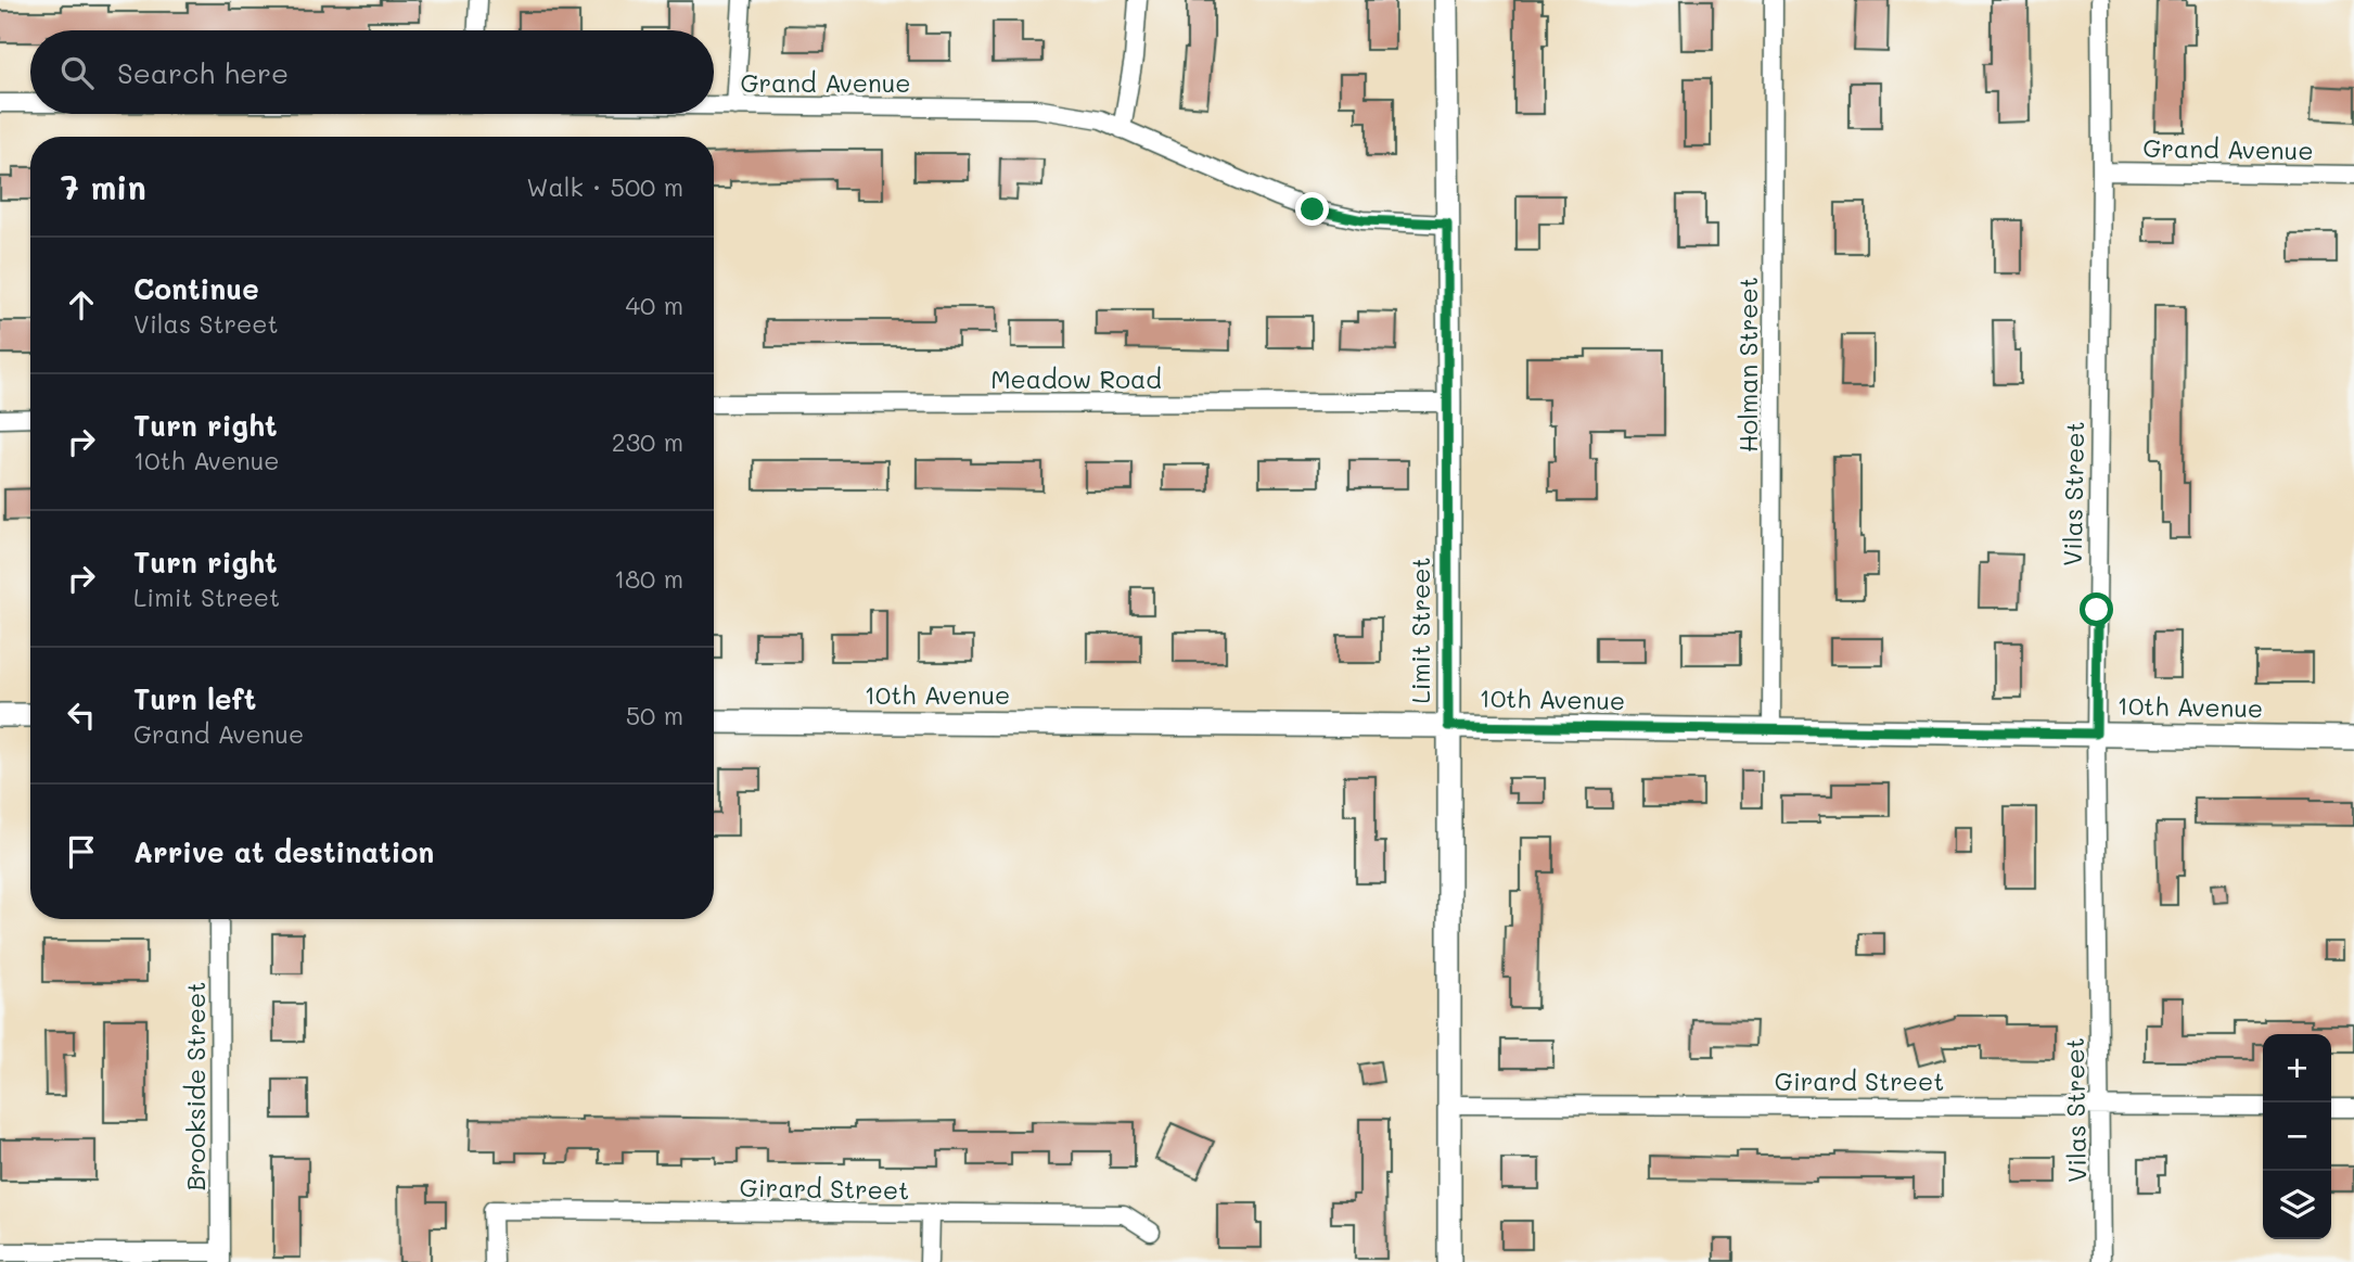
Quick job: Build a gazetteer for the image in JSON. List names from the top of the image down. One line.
{"streets":{"street":["Grand Avenue","Holman Street","Meadow Road","Vilas Street","Limit Street","10th Avenue","Girard Street","Brookside Street"]},"crossings":[["Grand Avenue","Vilas Street"],["Grand Avenue","Limit Street"],["Holman Street","10th Avenue"],["Meadow Road","Limit Street"],["Vilas Street","10th Avenue"],["Vilas Street","Girard Street"],["Limit Street","10th Avenue"],["Limit Street","Girard Street"]],"page":{"search":"Search here","heading":["7 min","Walk · 500 m"],"list":[["Continue","Vilas Street","40 m"],["Turn right","10th Avenue","230 m"],["Turn right","Limit Street","180 m"],["Turn left","Grand Avenue","50 m"],"Arrive at destination"],"map_buttons":["+","−"]}}
